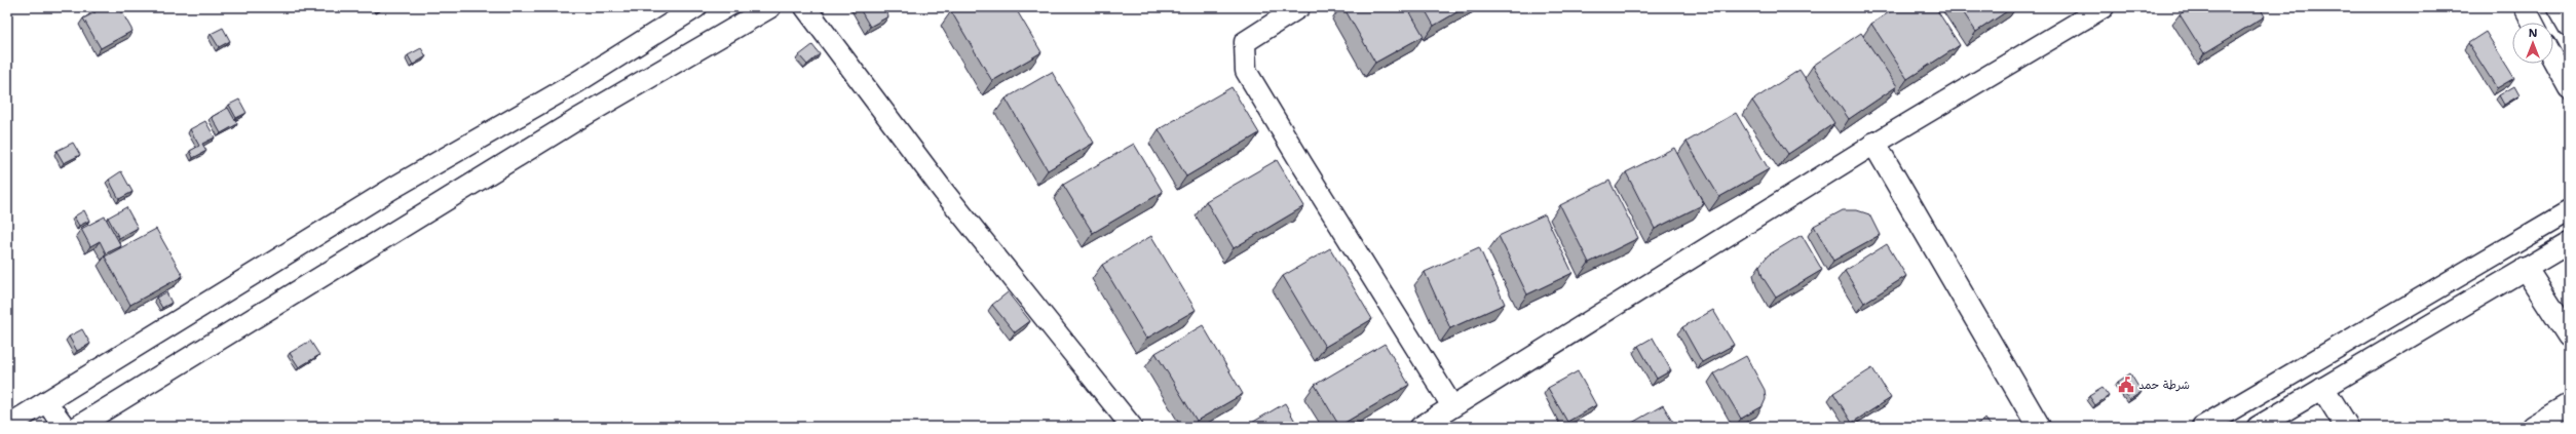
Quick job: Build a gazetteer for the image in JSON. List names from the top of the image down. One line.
{"places":{"public building":["شرطة حمد"]},"north":"top"}
